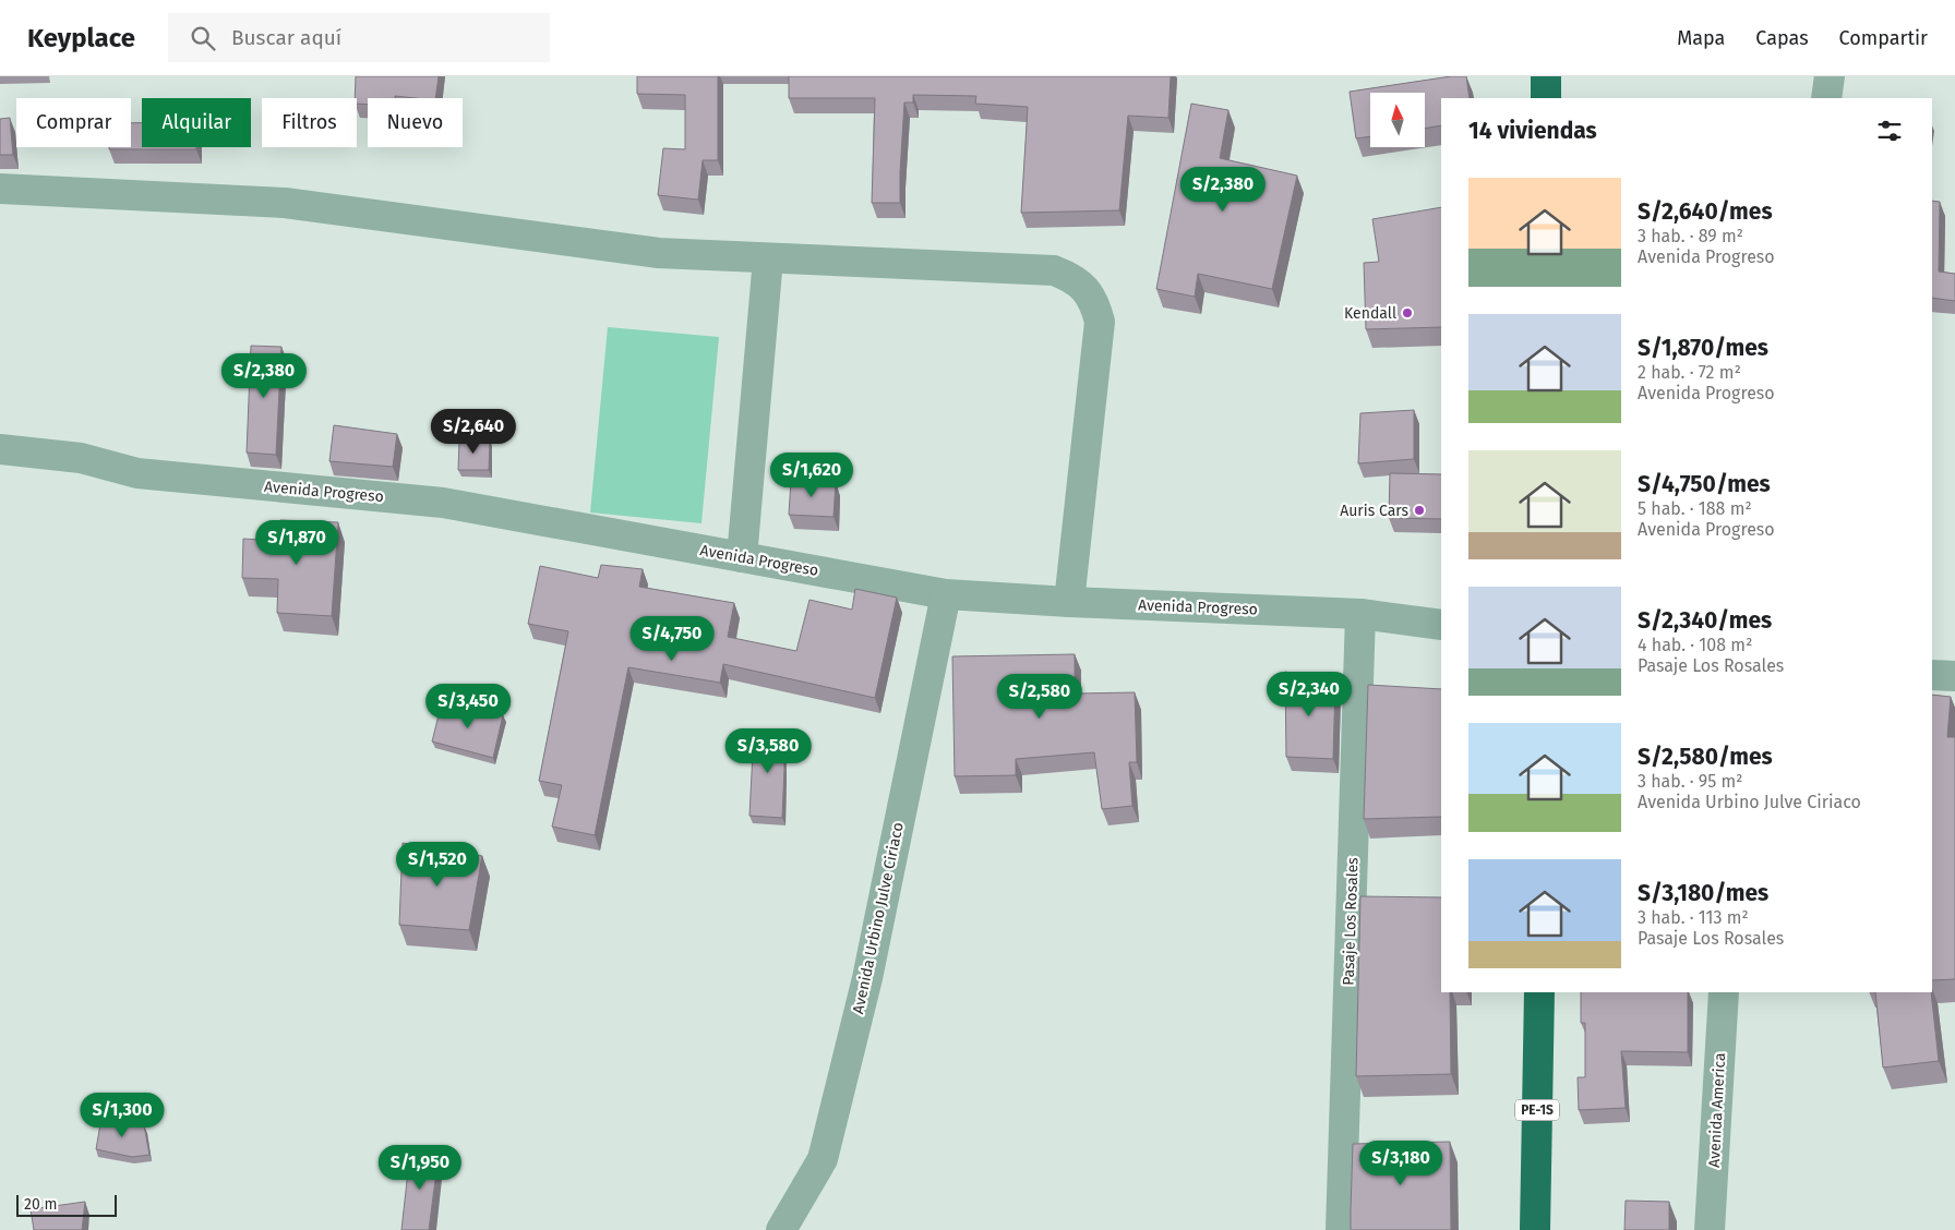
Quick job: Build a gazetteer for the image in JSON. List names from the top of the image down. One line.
{"streets":{"highway":["PE-1S"],"street":["Avenida Progreso","Avenida Urbino Julve Ciriaco","Pasaje Los Rosales","Avenida America"]},"crossings":[["Avenida Progreso","Avenida Urbino Julve Ciriaco"],["Avenida Progreso","Pasaje Los Rosales"]],"places":["Kendall","Auris Cars"],"scale_bar":"20 m","north":"top","page":{"header":"Keyplace","search":"Buscar aquí","nav":["Mapa","Capas","Compartir"],"chip":["Comprar","Alquilar","Filtros","Nuevo"],"heading":"14 viviendas","list":[{"name":"S/2,640/mes","note":"3 hab. · 89 m² · Avenida Progreso"},{"name":"S/1,870/mes","note":"2 hab. · 72 m² · Avenida Progreso"},{"name":"S/4,750/mes","note":"5 hab. · 188 m² · Avenida Progreso"},{"name":"S/2,340/mes","note":"4 hab. · 108 m² · Pasaje Los Rosales"},{"name":"S/2,580/mes","note":"3 hab. · 95 m² · Avenida Urbino Julve Ciriaco"},{"name":"S/3,180/mes","note":"3 hab. · 113 m² · Pasaje Los Rosales"}],"price":["S/2,380","S/2,380","S/2,640","S/1,620","S/1,870","S/4,750","S/2,340","S/2,580","S/3,450","S/3,580","S/1,520","S/1,300","S/3,180","S/1,950"],"scale":"20 m"}}
